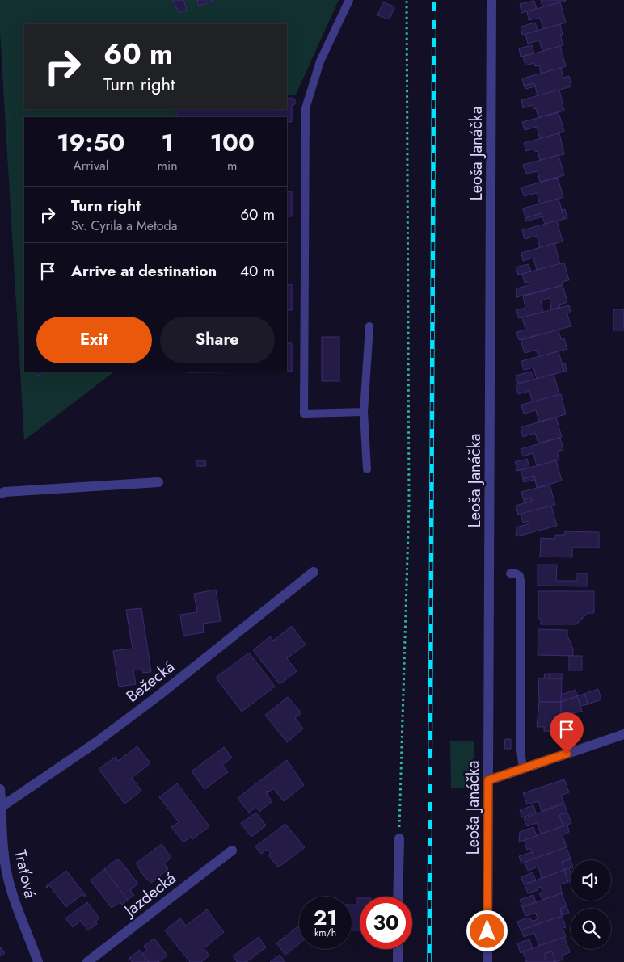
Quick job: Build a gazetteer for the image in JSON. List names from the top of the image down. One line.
{"streets":{"street":["Leoša Janáčka","Bežecká","Traťová","Jazdecká"]},"crossings":[["Bežecká","Traťová"]],"page":{"turn":["60 m","Turn right"],"eta":["19:50","Arrival","1","min","100","m"],"list":[{"name":"Turn right","note":"Sv. Cyrila a Metoda","value":"60 m"},{"name":"Arrive at destination","value":"40 m"}],"buttons":["Exit","Share"],"speed":"21 km/h","limit":"30"}}
